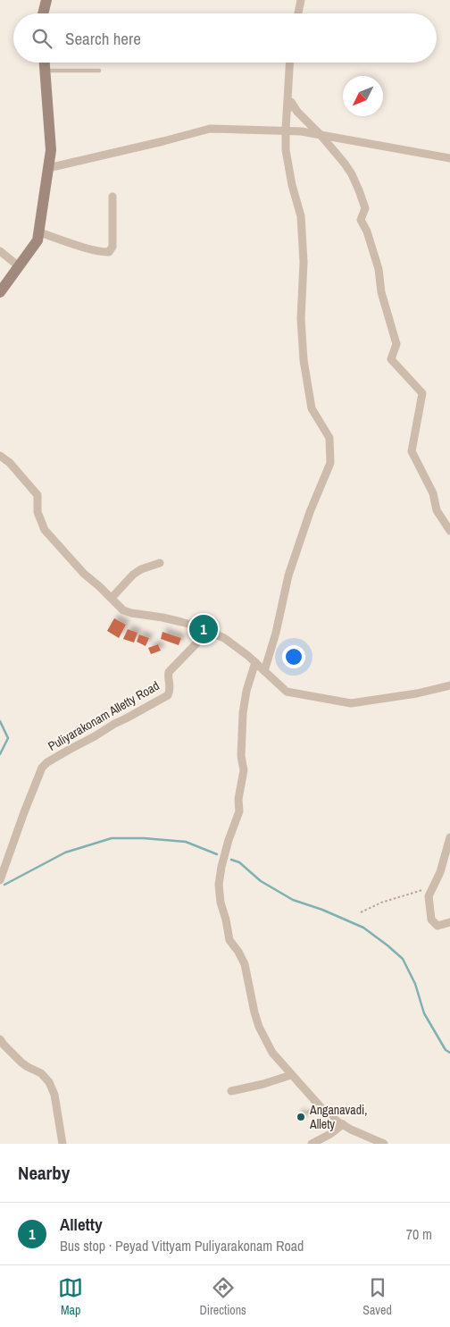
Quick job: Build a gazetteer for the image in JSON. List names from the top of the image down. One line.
{"streets":{"street":["Puliyarakonam Alletty Road"]},"places":["Anganavadi, Allety"],"north":"bottom left","page":{"search":"Search here","pins":"1","heading":"Nearby","list":[{"mark":"1","name":"Alletty","note":"Bus stop · Peyad Vittyam Puliyarakonam Road","value":"70 m"}],"nav":["Map","Directions","Saved"]}}
